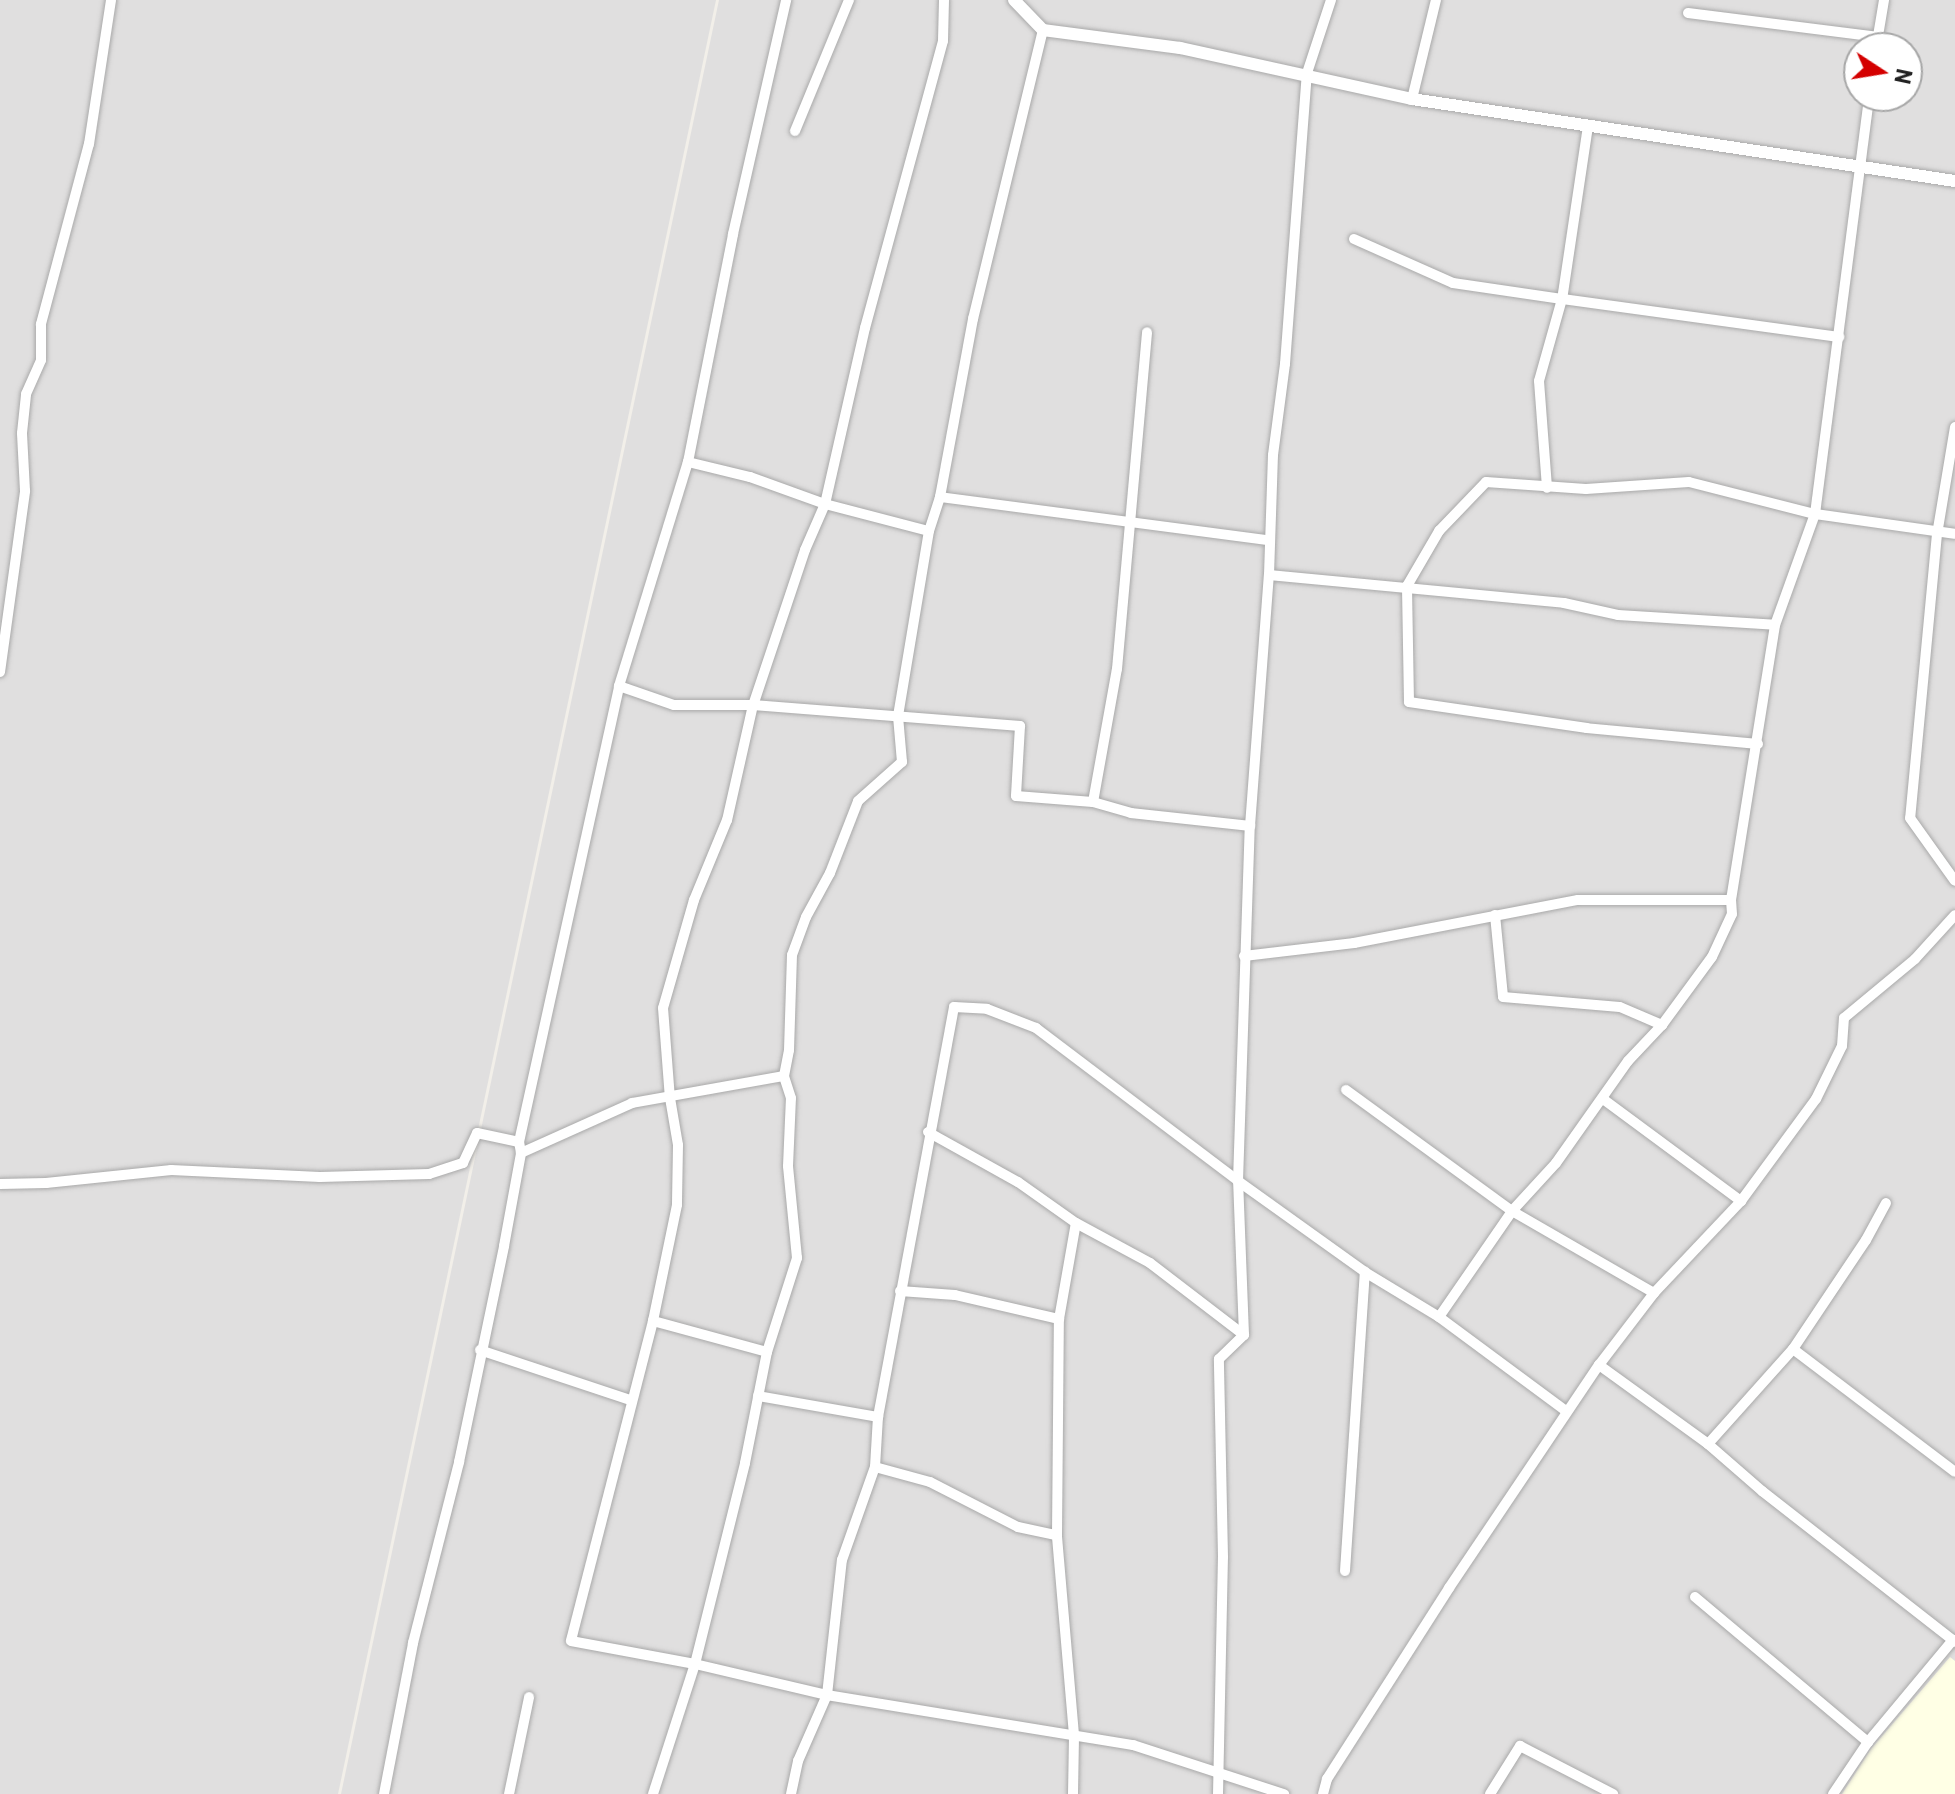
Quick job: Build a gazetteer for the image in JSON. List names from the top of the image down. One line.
{"north":"right"}
